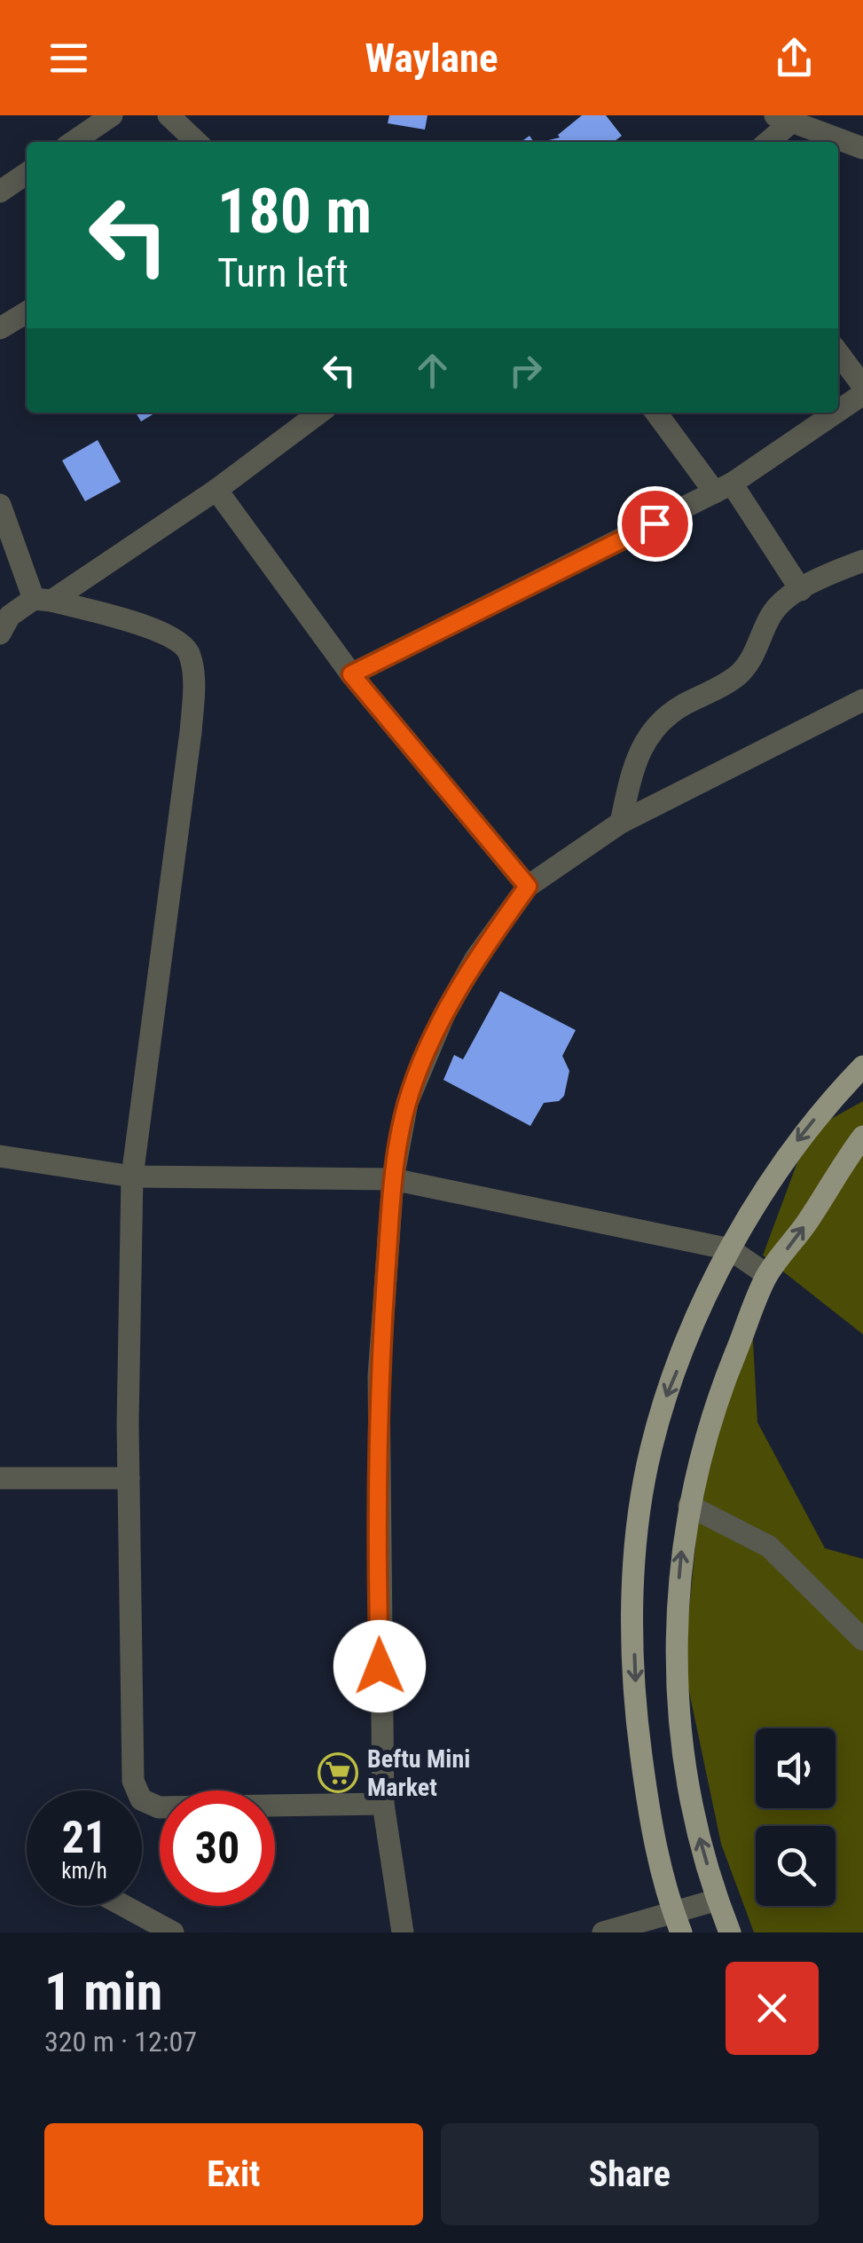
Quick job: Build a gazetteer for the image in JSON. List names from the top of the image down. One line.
{"places":{"supermarket":["Beftu Mini Market"]},"page":{"header":"Waylane","turn":["180 m","Turn left"],"speed":"21 km/h","limit":"30","heading":["1 min","320 m · 12:07"],"buttons":["Exit","Share"]}}
